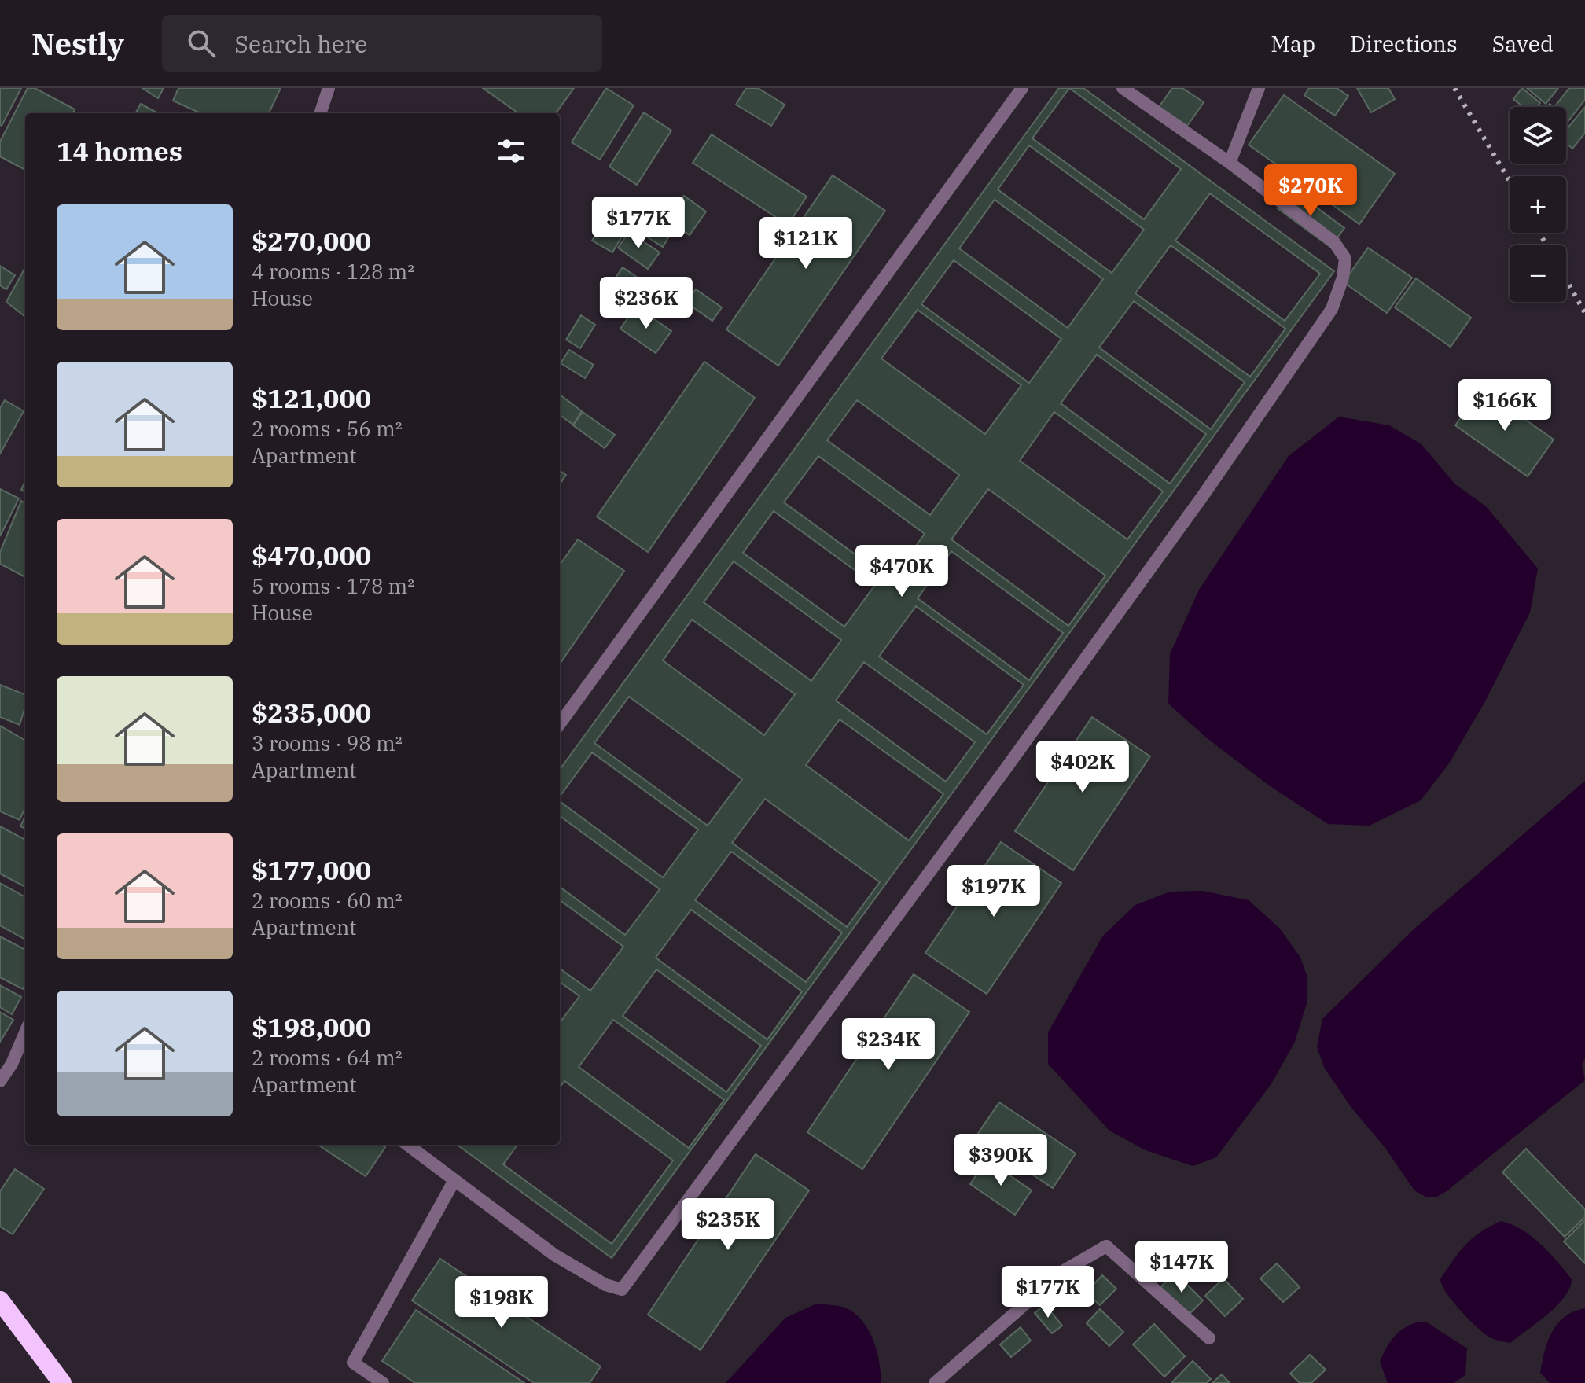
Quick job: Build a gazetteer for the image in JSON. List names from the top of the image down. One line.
{"page":{"header":"Nestly","search":"Search here","nav":["Map","Directions","Saved"],"map_buttons":["+","−"],"heading":"14 homes","price":["$270K","$177K","$121K","$236K","$166K","$470K","$402K","$197K","$234K","$390K","$235K","$147K","$177K","$198K"],"list":[{"name":"$270,000","note":"4 rooms · 128 m² · House"},{"name":"$121,000","note":"2 rooms · 56 m² · Apartment"},{"name":"$470,000","note":"5 rooms · 178 m² · House"},{"name":"$235,000","note":"3 rooms · 98 m² · Apartment"},{"name":"$177,000","note":"2 rooms · 60 m² · Apartment"},{"name":"$198,000","note":"2 rooms · 64 m² · Apartment"}]}}
